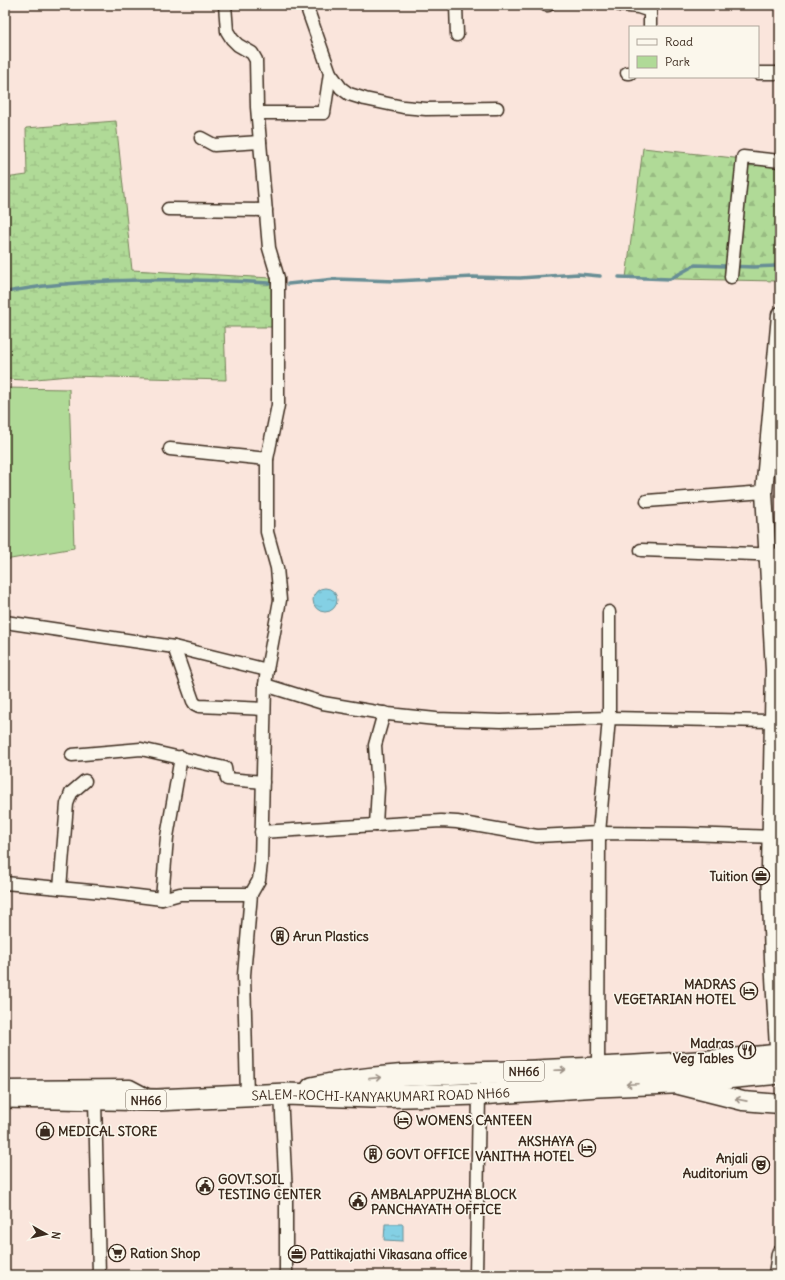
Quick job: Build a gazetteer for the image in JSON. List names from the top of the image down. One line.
{"streets":{"highway":["NH66","SALEM-KOCHI-KANYAKUMARI ROAD NH66"]},"crossings":[["NH66","SALEM-KOCHI-KANYAKUMARI ROAD NH66"]],"places":{"office":["Tuition","Pattikajathi Vikasana office"],"building":["Arun Plastics","GOVT OFFICE"],"hotel":["MADRAS VEGETARIAN HOTEL","WOMENS CANTEEN","AKSHAYA VANITHA HOTEL"],"restaurant":["Madras Veg Tables"],"shop":["MEDICAL STORE"],"theatre":["Anjali Auditorium"],"public building":["GOVT.SOIL TESTING CENTER","AMBALAPPUZHA BLOCK PANCHAYATH OFFICE"],"supermarket":["Ration Shop"]},"legend":["Road","Park"],"north":"right"}
